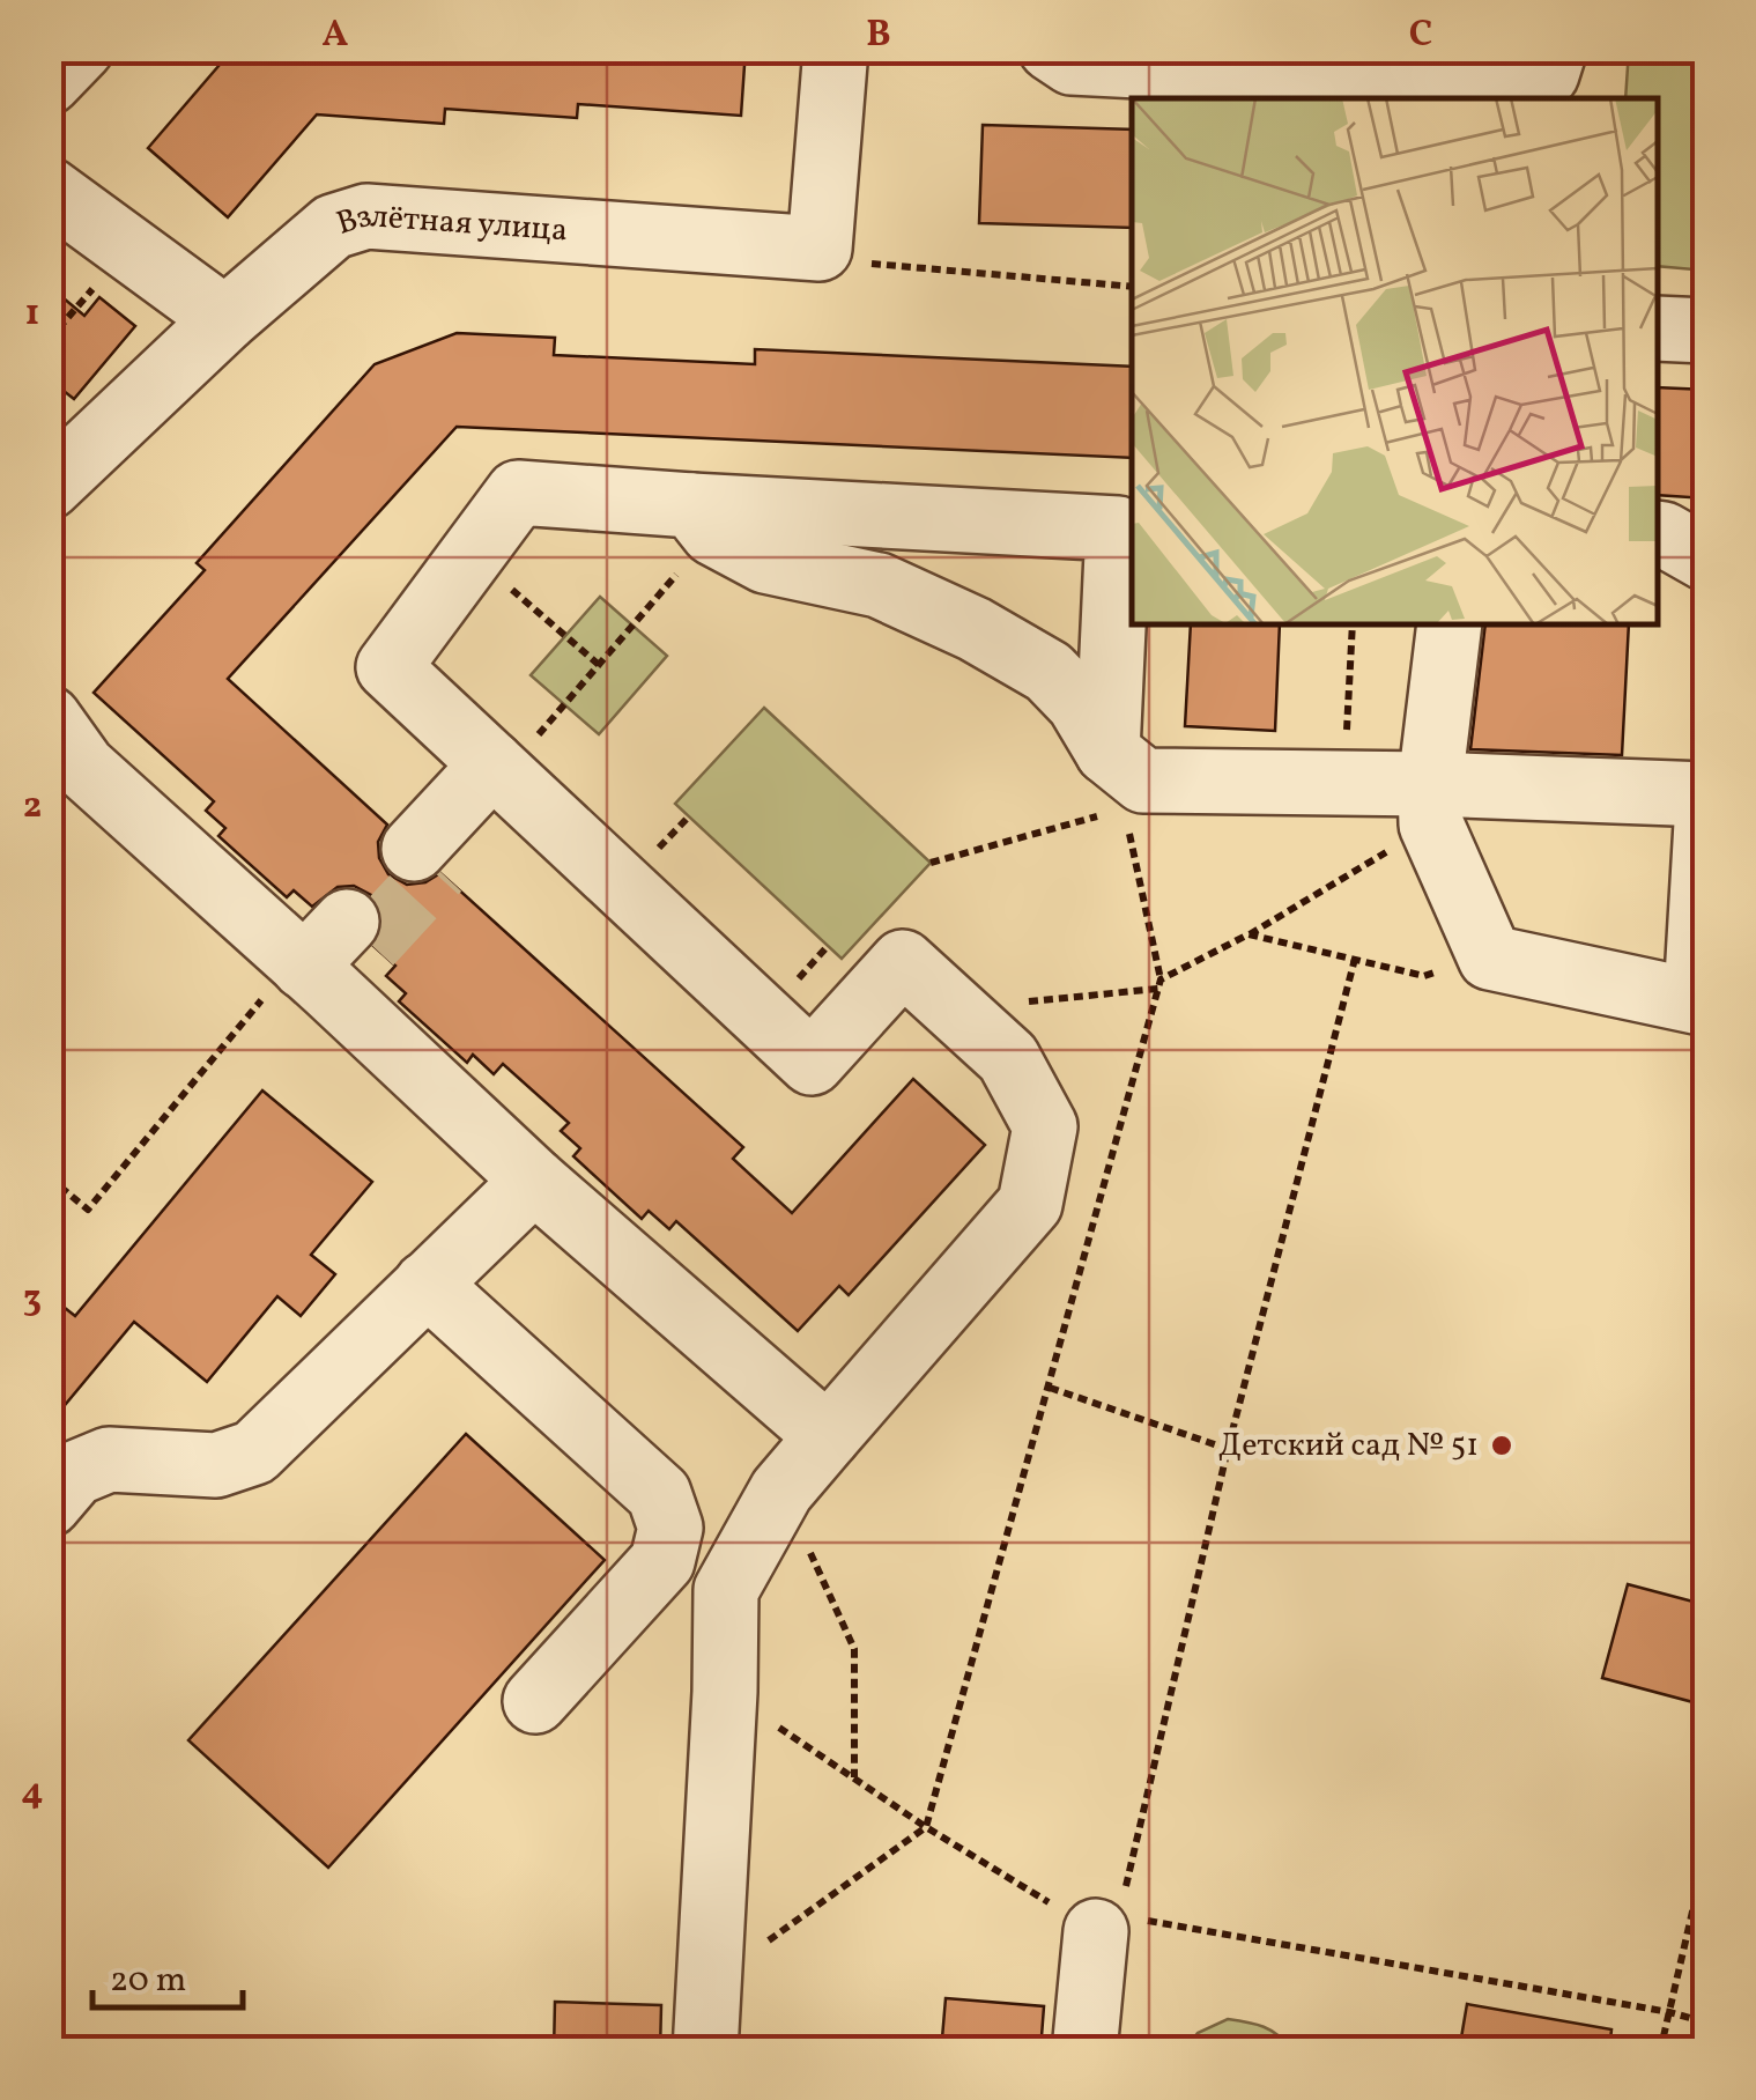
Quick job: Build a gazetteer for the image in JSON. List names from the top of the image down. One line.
{"streets":{"street":["Взлётная улица"]},"places":["Детский сад № 51"],"scale_bar":"20 m","grid":{"columns":["A","B","C"],"rows":["1","2","3","4"]}}
